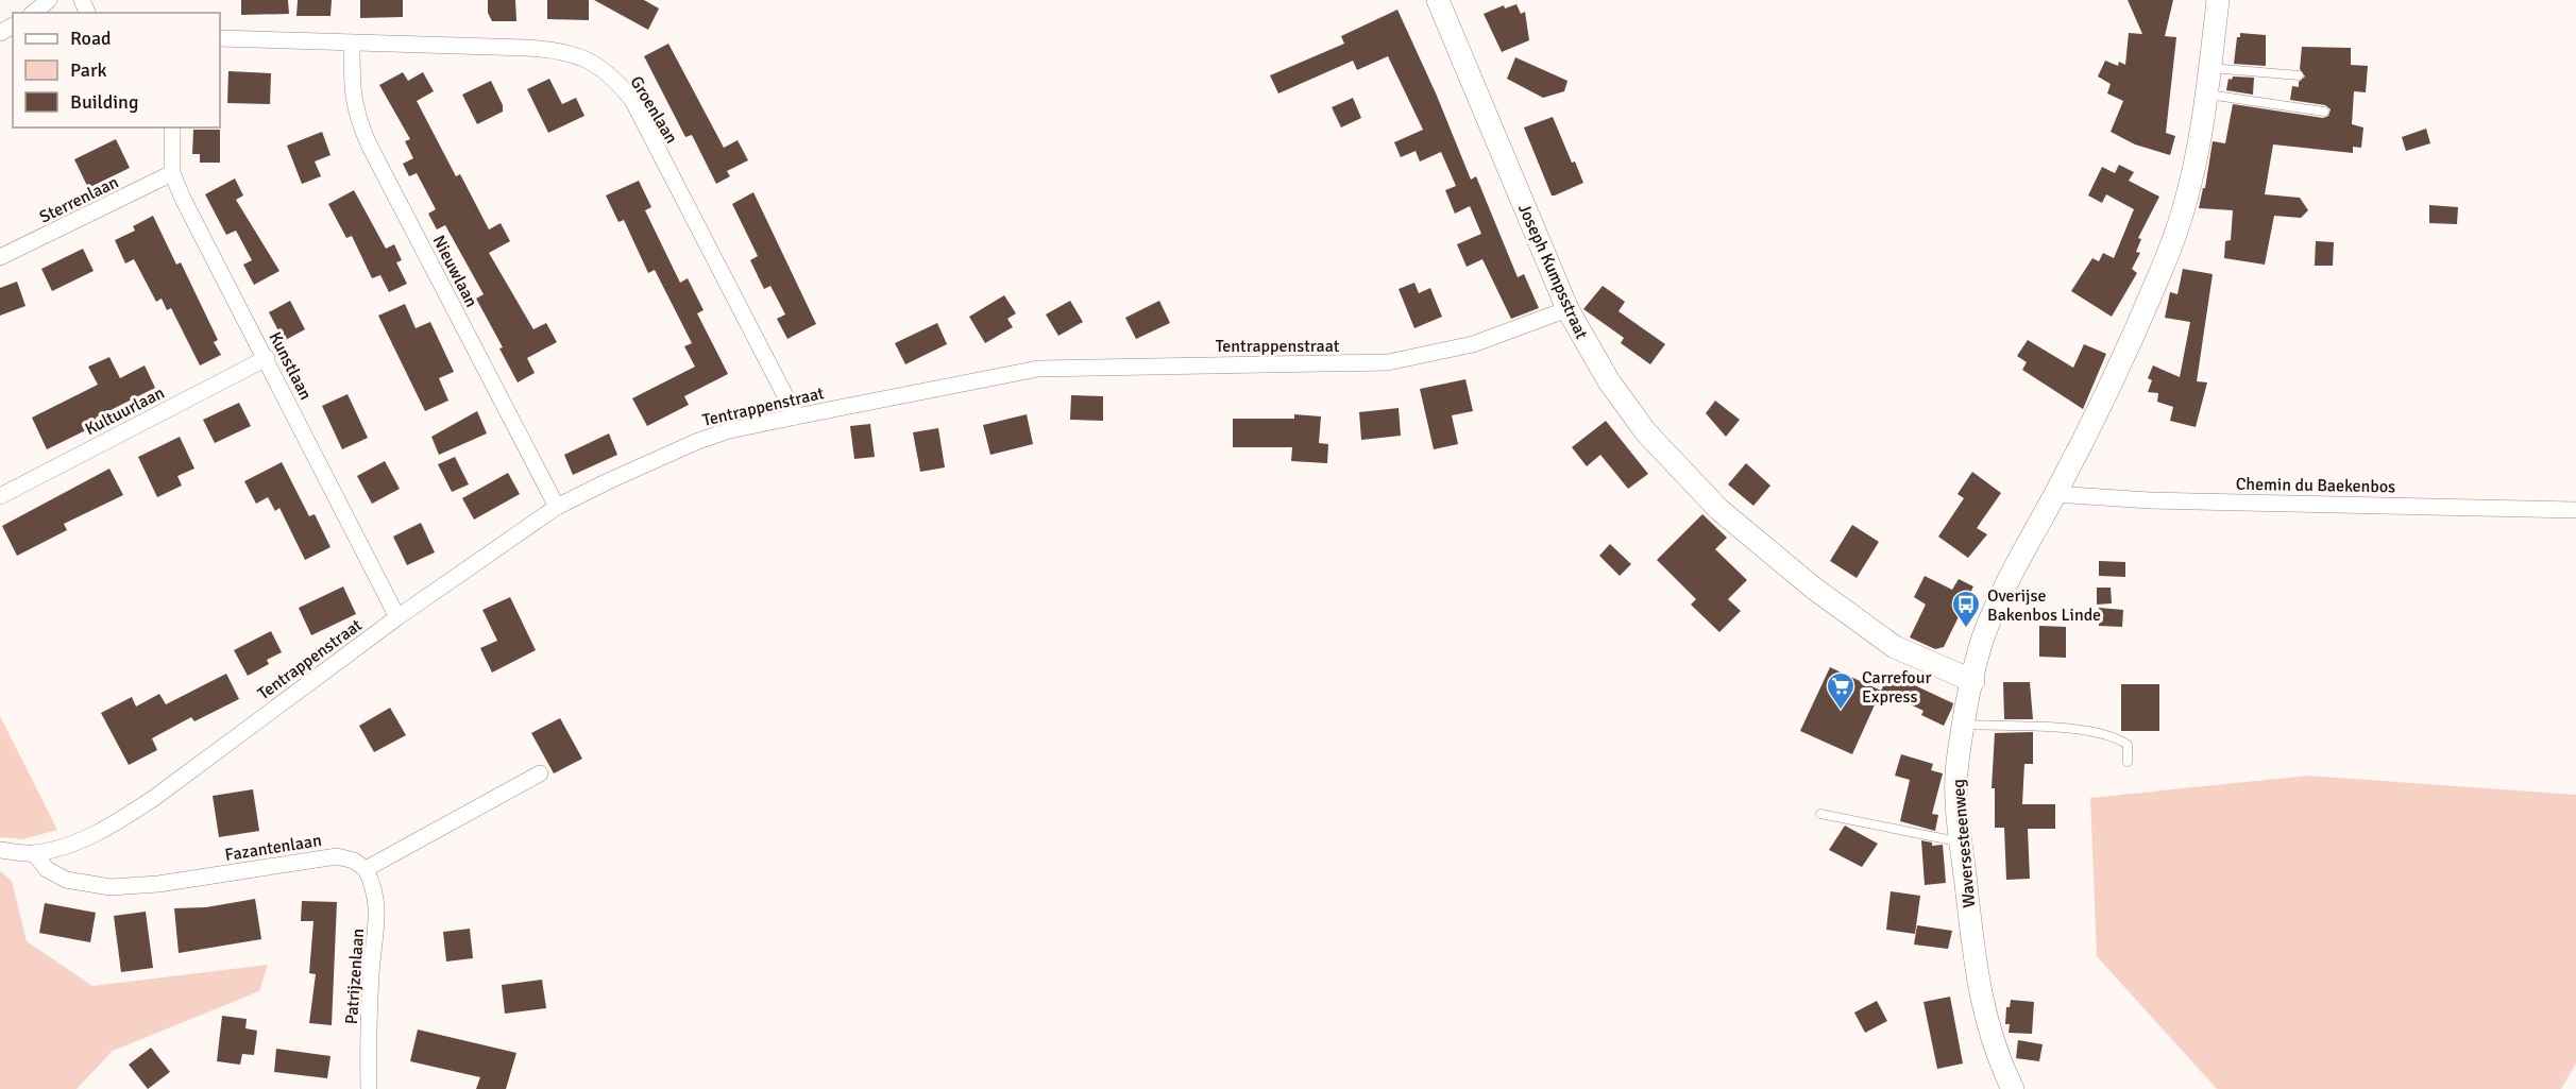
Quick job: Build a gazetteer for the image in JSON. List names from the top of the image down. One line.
{"streets":{"street":["Groenlaan","Sterrenlaan","Nieuwlaan","Joseph Kumpsstraat","Tentrappenstraat","Kunstlaan","Kultuurlaan","Chemin du Baekenbos","Waversesteenweg","Fazantenlaan","Patrijzenlaan"]},"crossings":[["Groenlaan","Nieuwlaan"],["Groenlaan","Tentrappenstraat"],["Sterrenlaan","Kunstlaan"],["Nieuwlaan","Tentrappenstraat"],["Joseph Kumpsstraat","Tentrappenstraat"],["Joseph Kumpsstraat","Waversesteenweg"],["Tentrappenstraat","Kunstlaan"],["Tentrappenstraat","Fazantenlaan"],["Kunstlaan","Kultuurlaan"],["Chemin du Baekenbos","Waversesteenweg"],["Fazantenlaan","Patrijzenlaan"]],"places":{"bus stop":["Overijse Bakenbos Linde"],"supermarket":["Carrefour Express"]},"legend":["Road","Park","Building"]}
